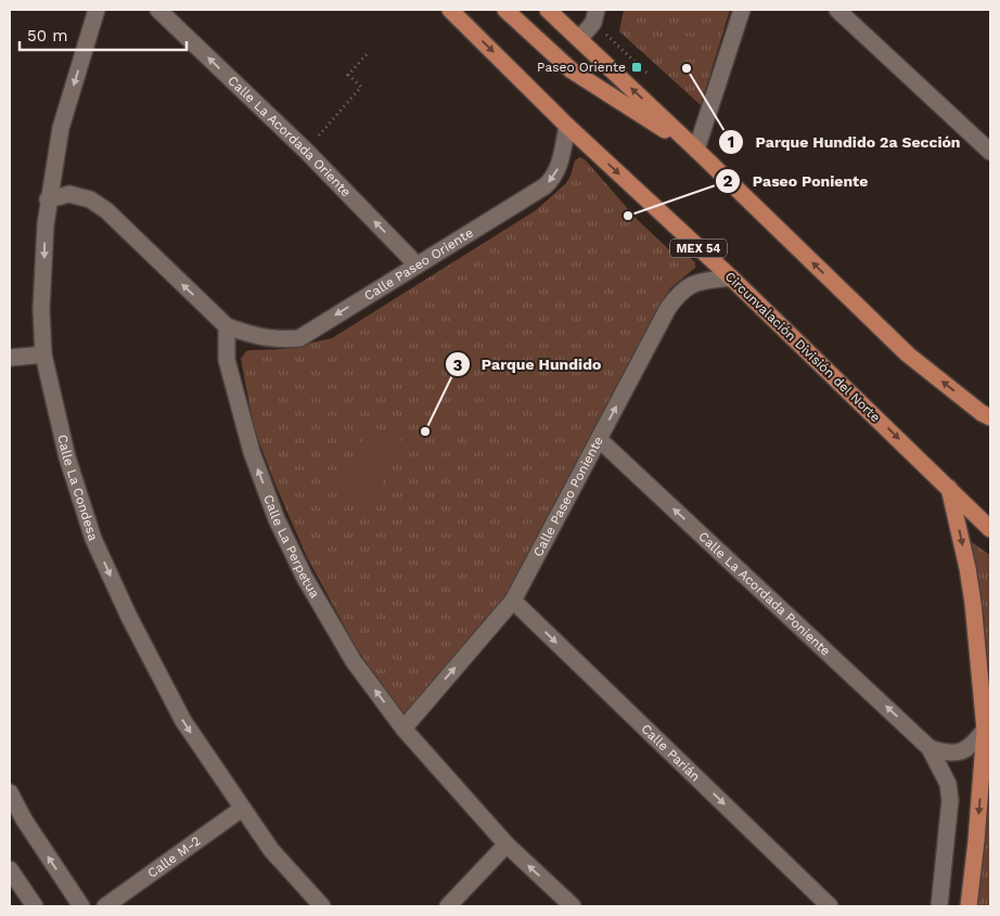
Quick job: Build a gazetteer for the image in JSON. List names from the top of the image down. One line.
{"streets":{"main road":["MEX 54","Circunvalación División del Norte"],"street":["Calle La Acordada Oriente","Calle Paseo Oriente","Calle La Condesa","Calle Paseo Poniente","Calle La Perpetua","Calle La Acordada Poniente","Calle Parián","Calle M-2"]},"crossings":[["Calle La Acordada Oriente","Calle Paseo Oriente"],["Calle Paseo Oriente","Circunvalación División del Norte"],["Calle Paseo Oriente","Calle La Perpetua"],["Circunvalación División del Norte","Calle Paseo Poniente"],["Calle La Condesa","Calle M-2"],["Calle Paseo Poniente","Calle La Perpetua"],["Calle Paseo Poniente","Calle La Acordada Poniente"],["Calle Paseo Poniente","Calle Parián"]],"one_way":["Calle La Acordada Oriente","Calle Paseo Oriente","Calle La Condesa","Calle Paseo Poniente","Calle La Perpetua","Calle La Acordada Poniente","Calle Parián"],"places":{"transit":["Paseo Oriente"],"other":["Parque Hundido 2a Sección","Paseo Poniente","Parque Hundido"]},"scale_bar":"50 m"}
